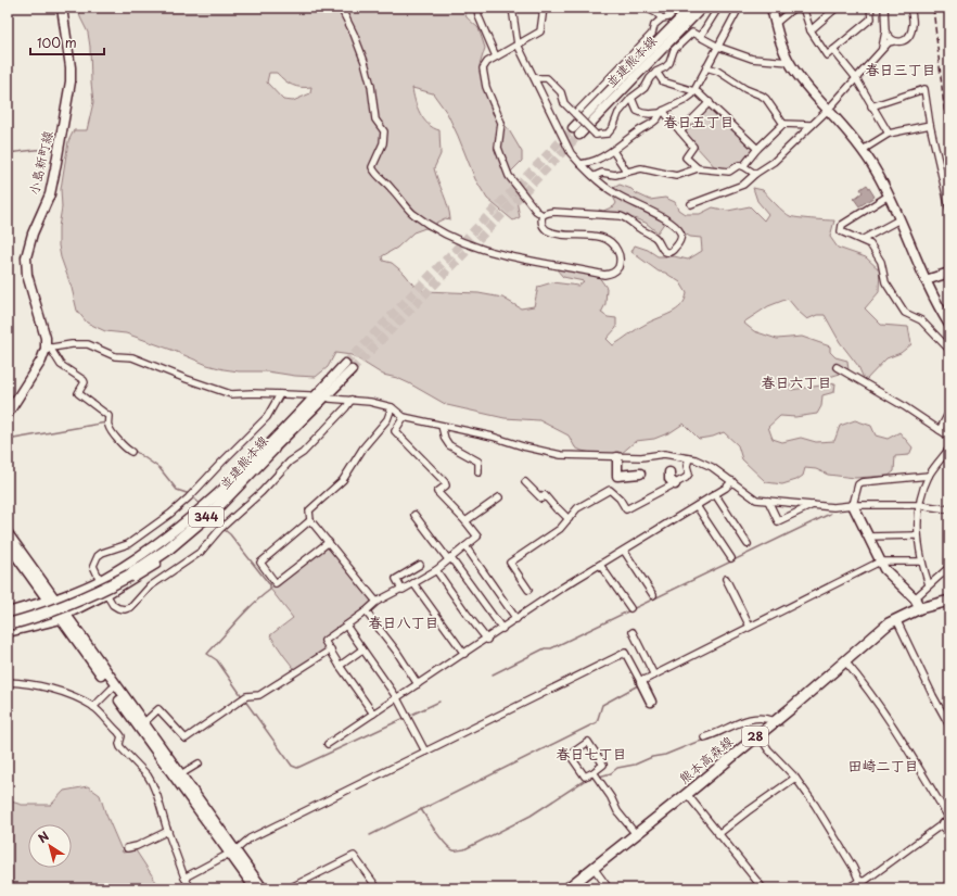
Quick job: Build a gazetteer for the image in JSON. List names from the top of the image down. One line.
{"streets":{"highway":["344"],"main road":["並建熊本線","小島新町線","28","熊本高森線"]},"crossings":[["並建熊本線","344"]],"districts":["春日三丁目","春日五丁目","春日六丁目","春日八丁目","春日七丁目","田崎二丁目"],"scale_bar":"100 m","north":"top left"}
